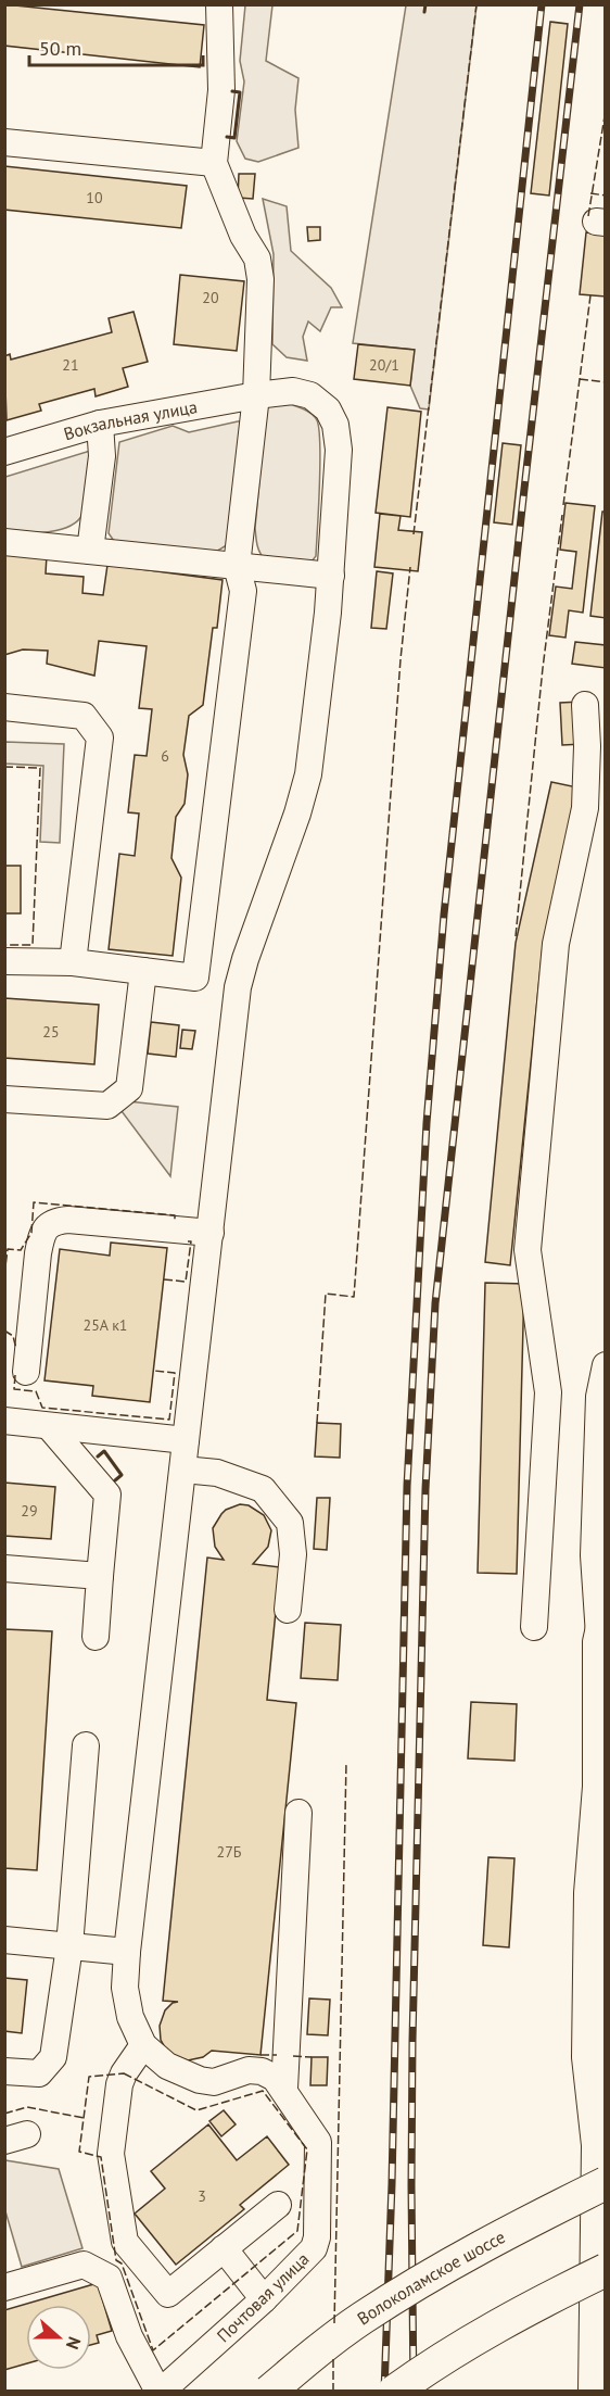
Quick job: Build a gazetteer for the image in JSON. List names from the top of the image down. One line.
{"streets":{"main road":["Волоколамское шоссе"],"street":["Вокзальная улица","Почтовая улица"]},"house_numbers":["10","20","21","20/1","6","25","25А к1","29","27Б","3"],"scale_bar":"50 m","north":"right"}
